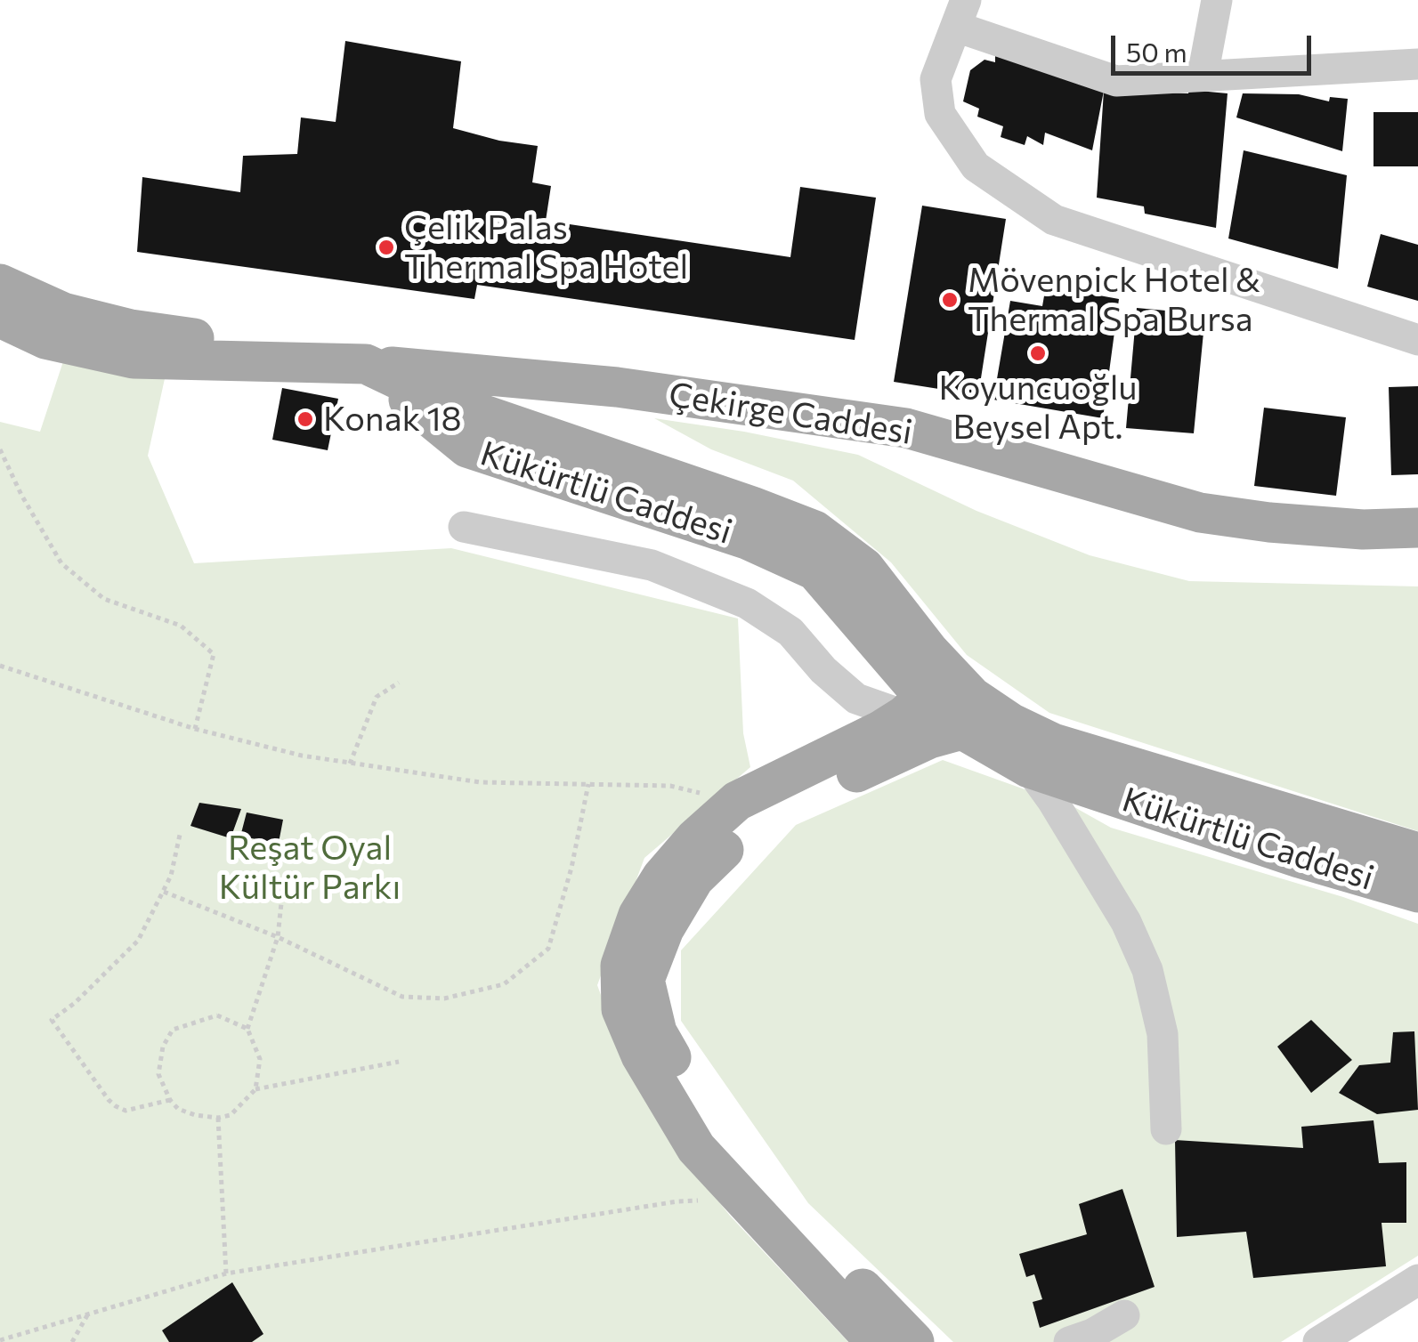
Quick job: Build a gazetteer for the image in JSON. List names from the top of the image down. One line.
{"streets":{"main road":["Çekirge Caddesi","Kükürtlü Caddesi"]},"crossings":[["Çekirge Caddesi","Kükürtlü Caddesi"]],"parks":["Reşat Oyal Kültür Parkı"],"places":["Çelik Palas Thermal Spa Hotel","Mövenpick Hotel & Thermal Spa Bursa","Koyuncuoğlu Beysel Apt.","Konak 18"],"scale_bar":"50 m"}
